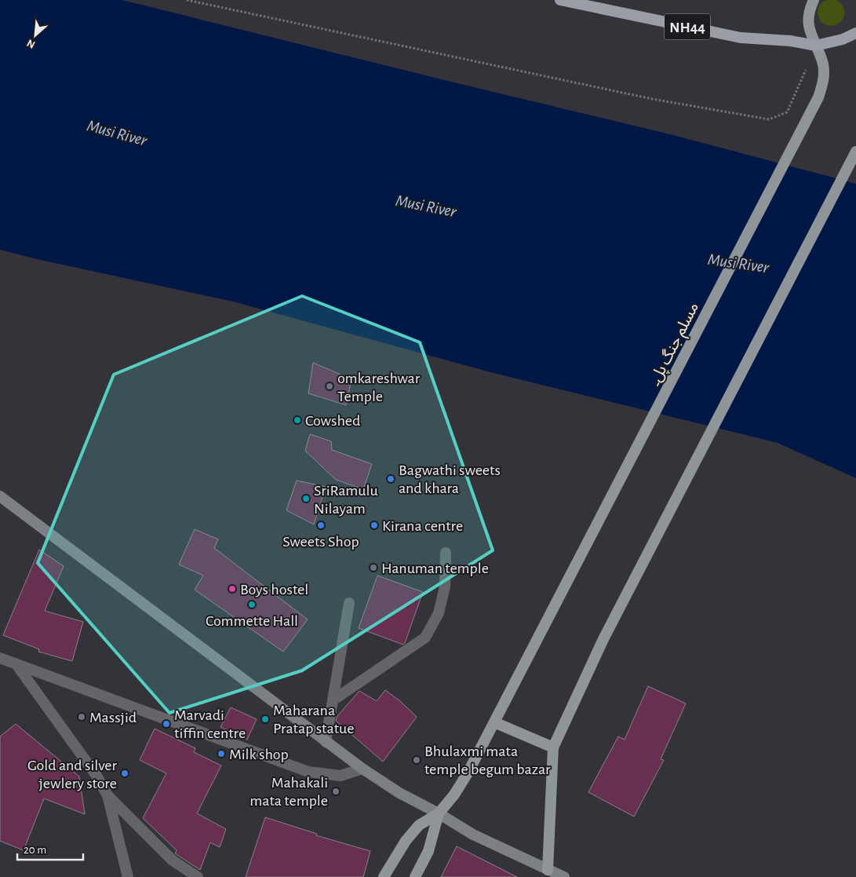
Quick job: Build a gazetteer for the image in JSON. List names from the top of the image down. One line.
{"streets":{"highway":["NH44"],"main road":["مسلم جنگ پل۔"]},"crossings":[["NH44","مسلم جنگ پل۔"]],"water":["Musi River"],"places":["omkareshwar Temple","Cowshed","Bagwathi sweets and khara","SriRamulu Nilayam","Sweets Shop","Kirana centre","Hanuman temple","Boys hostel","Commette Hall","Massjid","Maharana Pratap statue","Marvadi tiffin centre","Milk shop","Bhulaxmi mata temple begum bazar","Gold and silver jewlery store","Mahakali mata temple"],"scale_bar":"20 m","north":"bottom left"}
